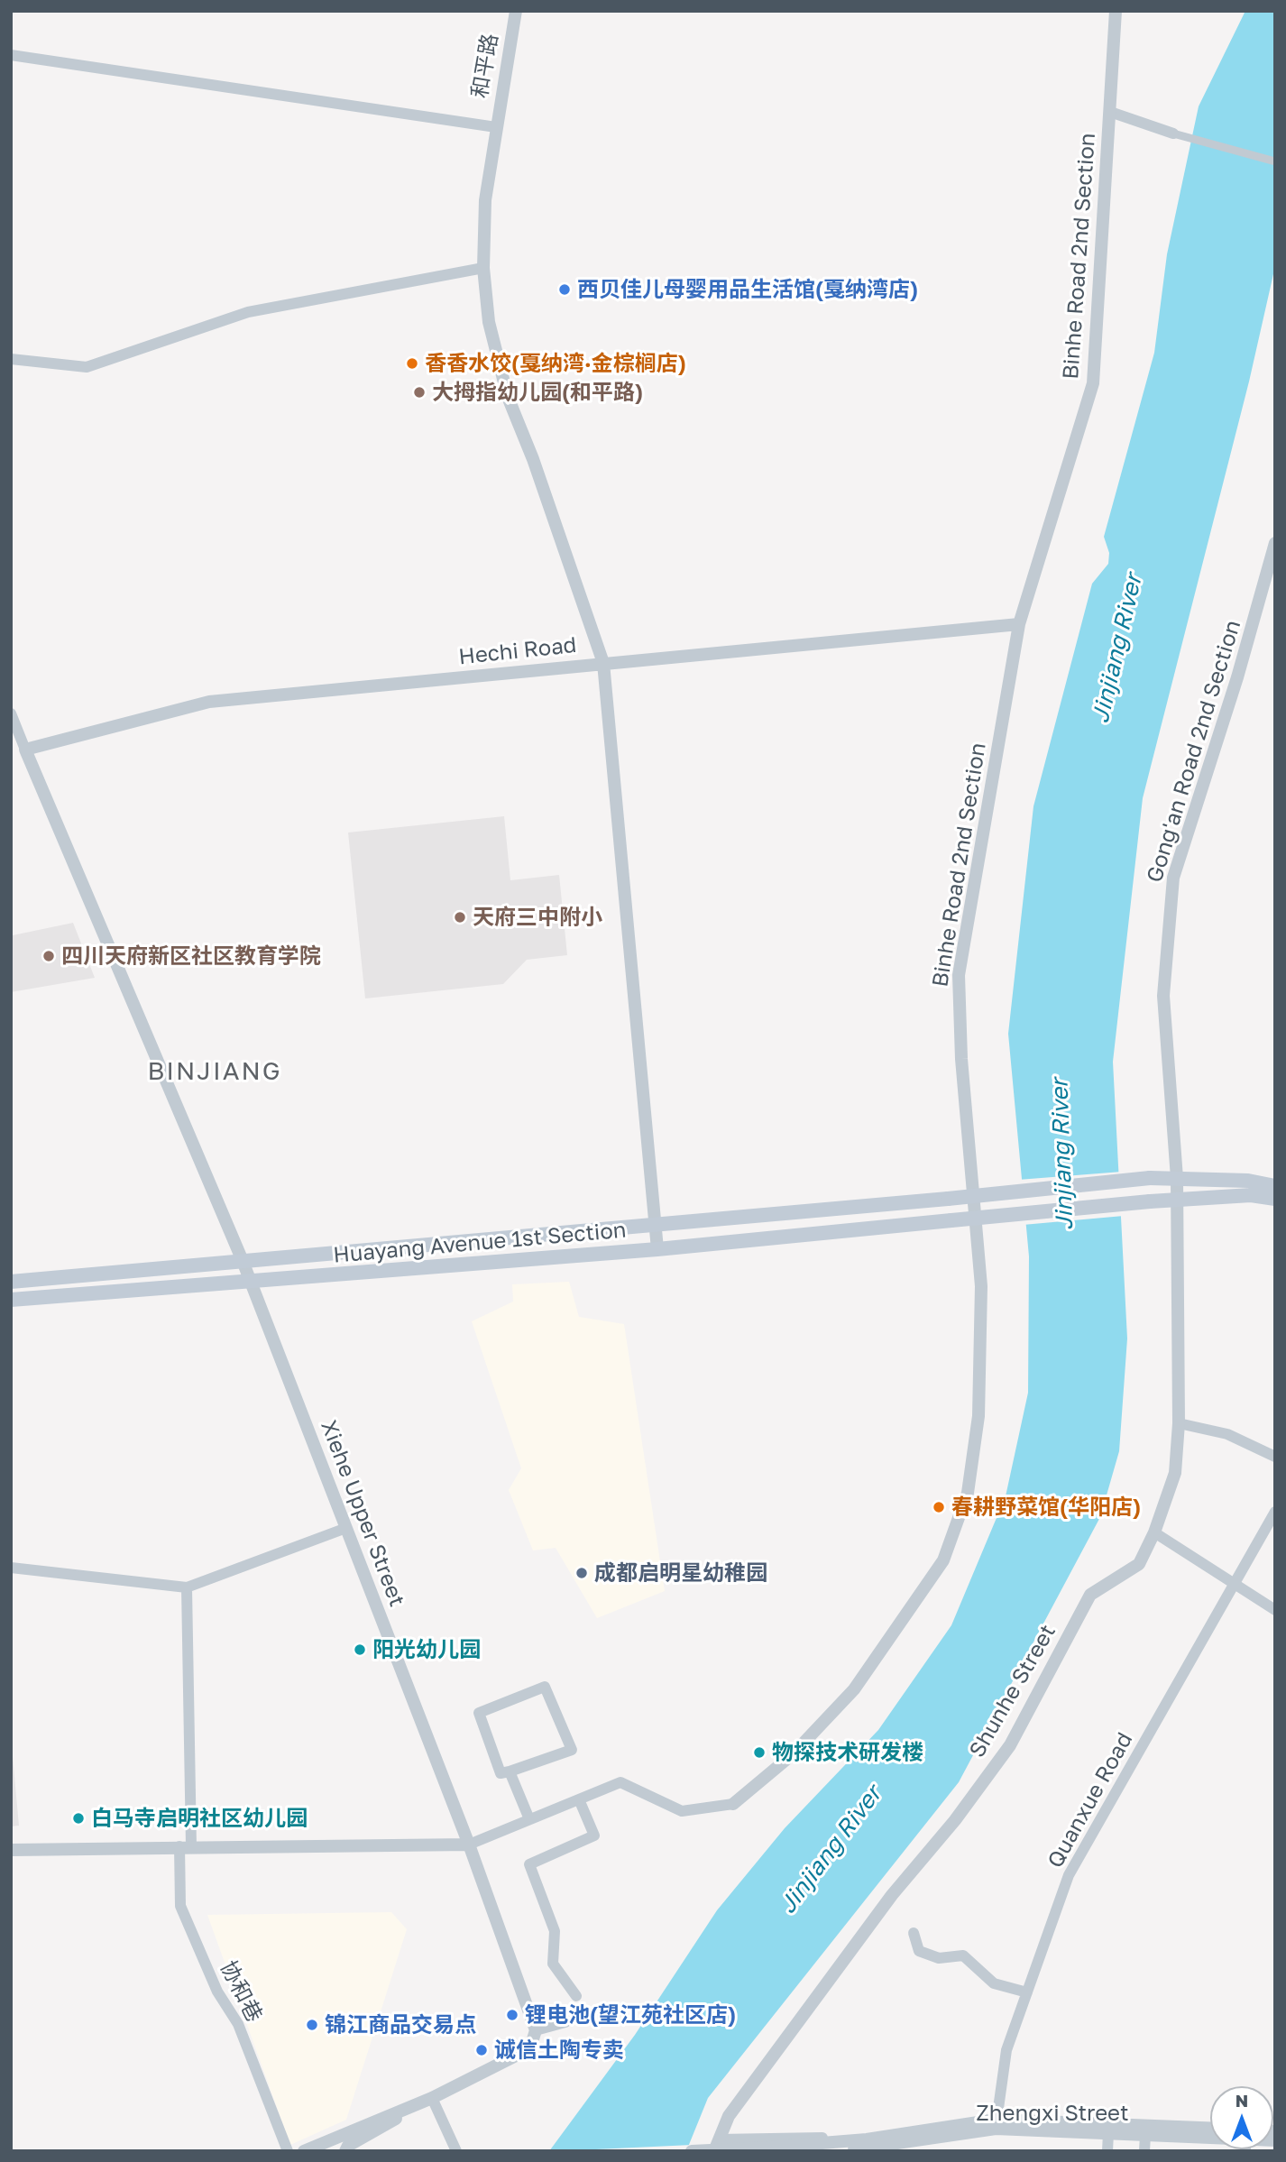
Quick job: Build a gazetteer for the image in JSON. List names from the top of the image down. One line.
{"streets":{"main road":["Huayang Avenue 1st Section"],"street":["和平路","Binhe Road 2nd Section","Hechi Road","Gong'an Road 2nd Section","Xiehe Upper Street","Shunhe Street","Quanxue Road","协和巷","Zhengxi Street"]},"crossings":[["和平路","Hechi Road"],["和平路","Huayang Avenue 1st Section"],["Binhe Road 2nd Section","Hechi Road"],["Hechi Road","Xiehe Upper Street"],["Gong'an Road 2nd Section","Huayang Avenue 1st Section"],["Gong'an Road 2nd Section","Shunhe Street"],["Huayang Avenue 1st Section","Xiehe Upper Street"],["Huayang Avenue 1st Section","Shunhe Street"],["Quanxue Road","Zhengxi Street"]],"districts":["BINJIANG"],"water":["Jinjiang River"],"places":["西贝佳儿母婴用品生活馆(戛纳湾店)","香香水饺(戛纳湾·金棕榈店)","大拇指幼儿园(和平路)","天府三中附小","四川天府新区社区教育学院","春耕野菜馆(华阳店)","成都启明星幼稚园","阳光幼儿园","物探技术研发楼","白马寺启明社区幼儿园","锂电池(望江苑社区店)","锦江商品交易点","诚信土陶专卖"],"north":"top"}
